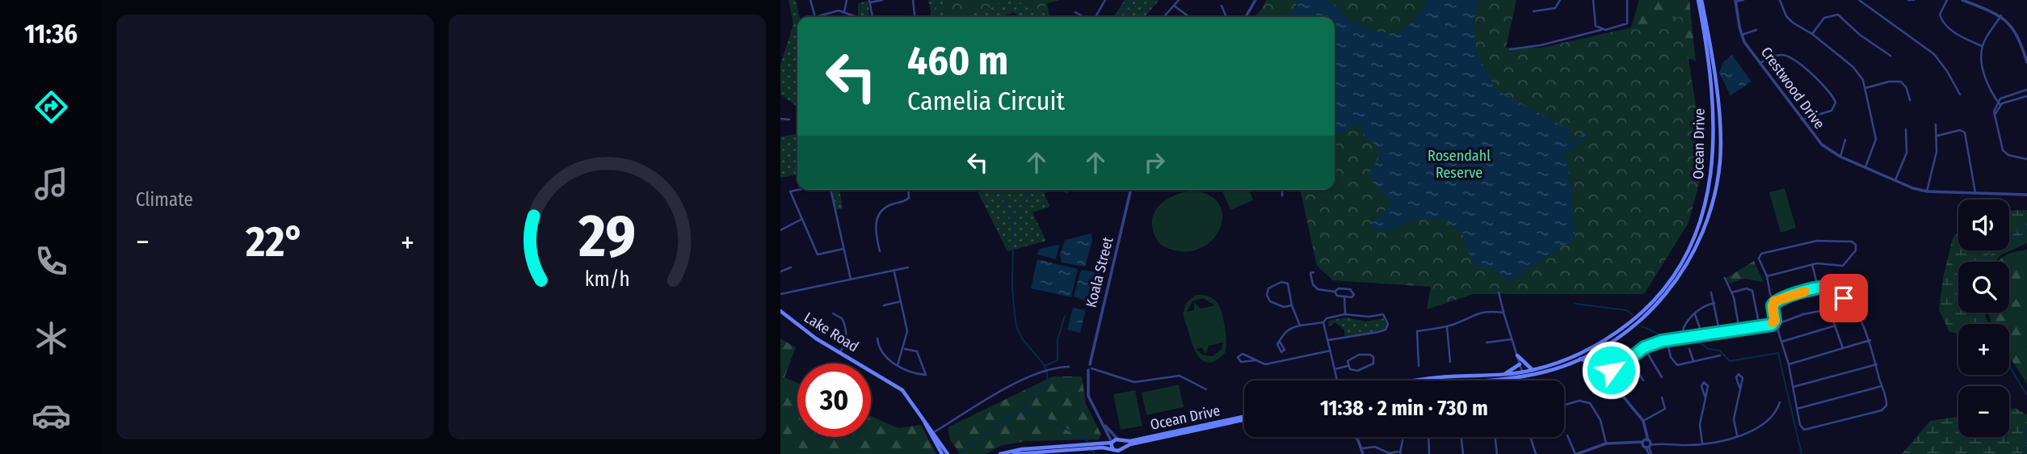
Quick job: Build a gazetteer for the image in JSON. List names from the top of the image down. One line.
{"streets":{"main road":["Ocean Drive","Lake Road"],"street":["Crestwood Drive","Koala Street"]},"crossings":[["Ocean Drive","Koala Street"]],"parks":["Rosendahl Reserve"],"page":{"tabs":"11:36","tile":"Climate","turn":["460 m","Camelia Circuit"],"map_buttons":["+","−"],"heat":["−","22°","+"],"limit":"30","trip":"11:38 · 2 min · 730 m","gauge":["29","km/h"]}}
